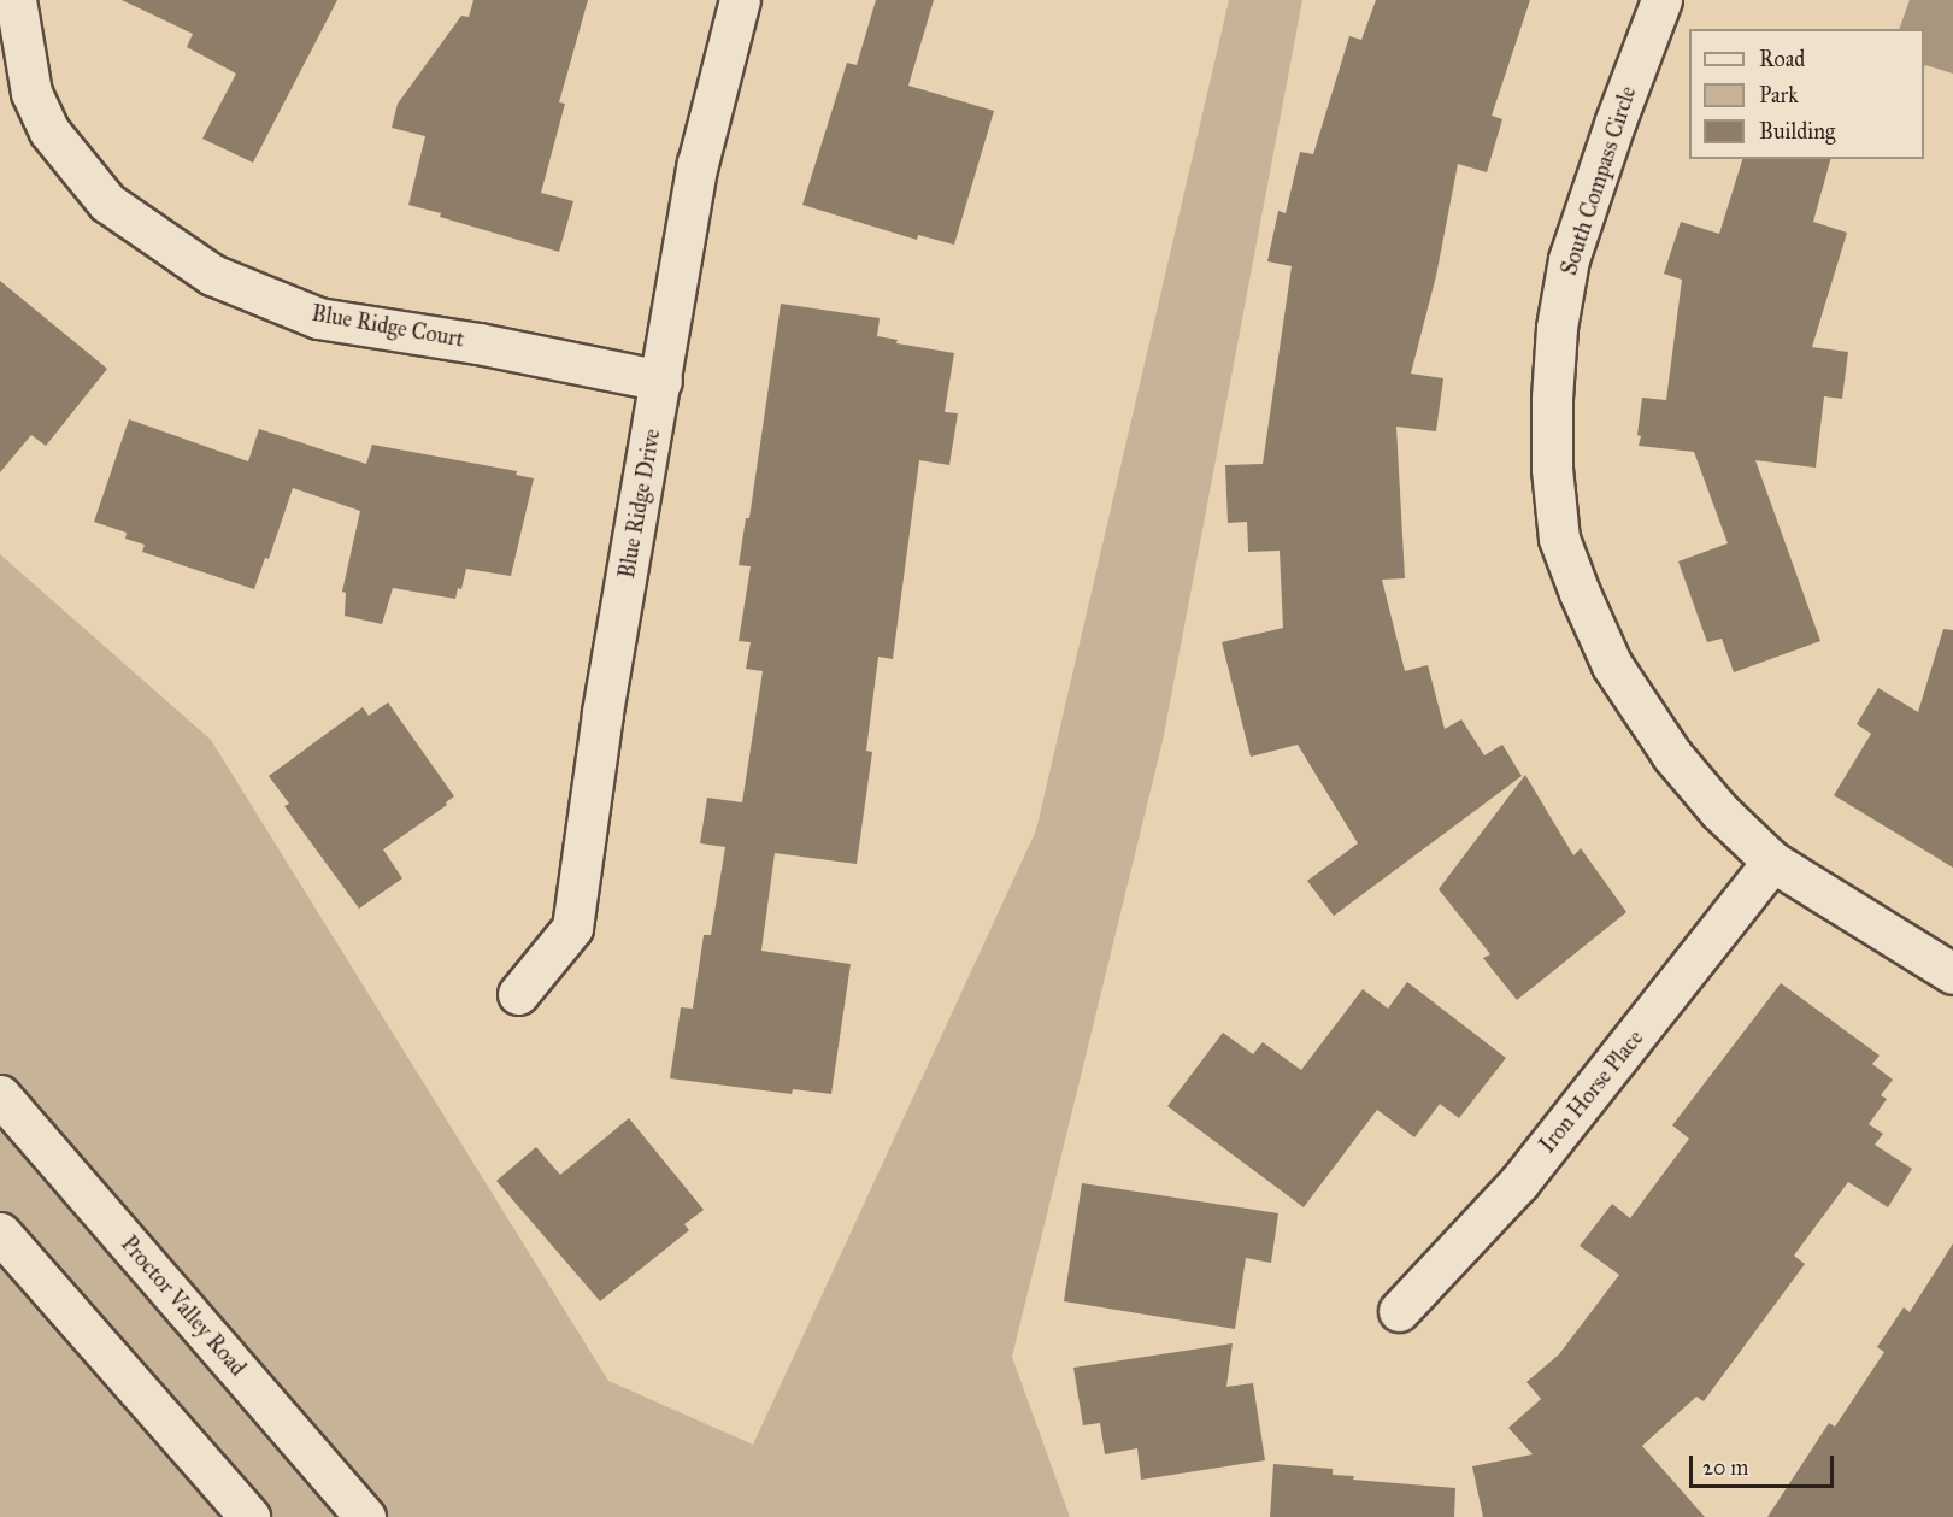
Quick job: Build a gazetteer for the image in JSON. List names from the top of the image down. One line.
{"streets":{"street":["South Compass Circle","Blue Ridge Court","Blue Ridge Drive","Iron Horse Place","Proctor Valley Road"]},"crossings":[["South Compass Circle","Iron Horse Place"],["Blue Ridge Court","Blue Ridge Drive"]],"legend":["Road","Park","Building"],"scale_bar":"20 m"}
